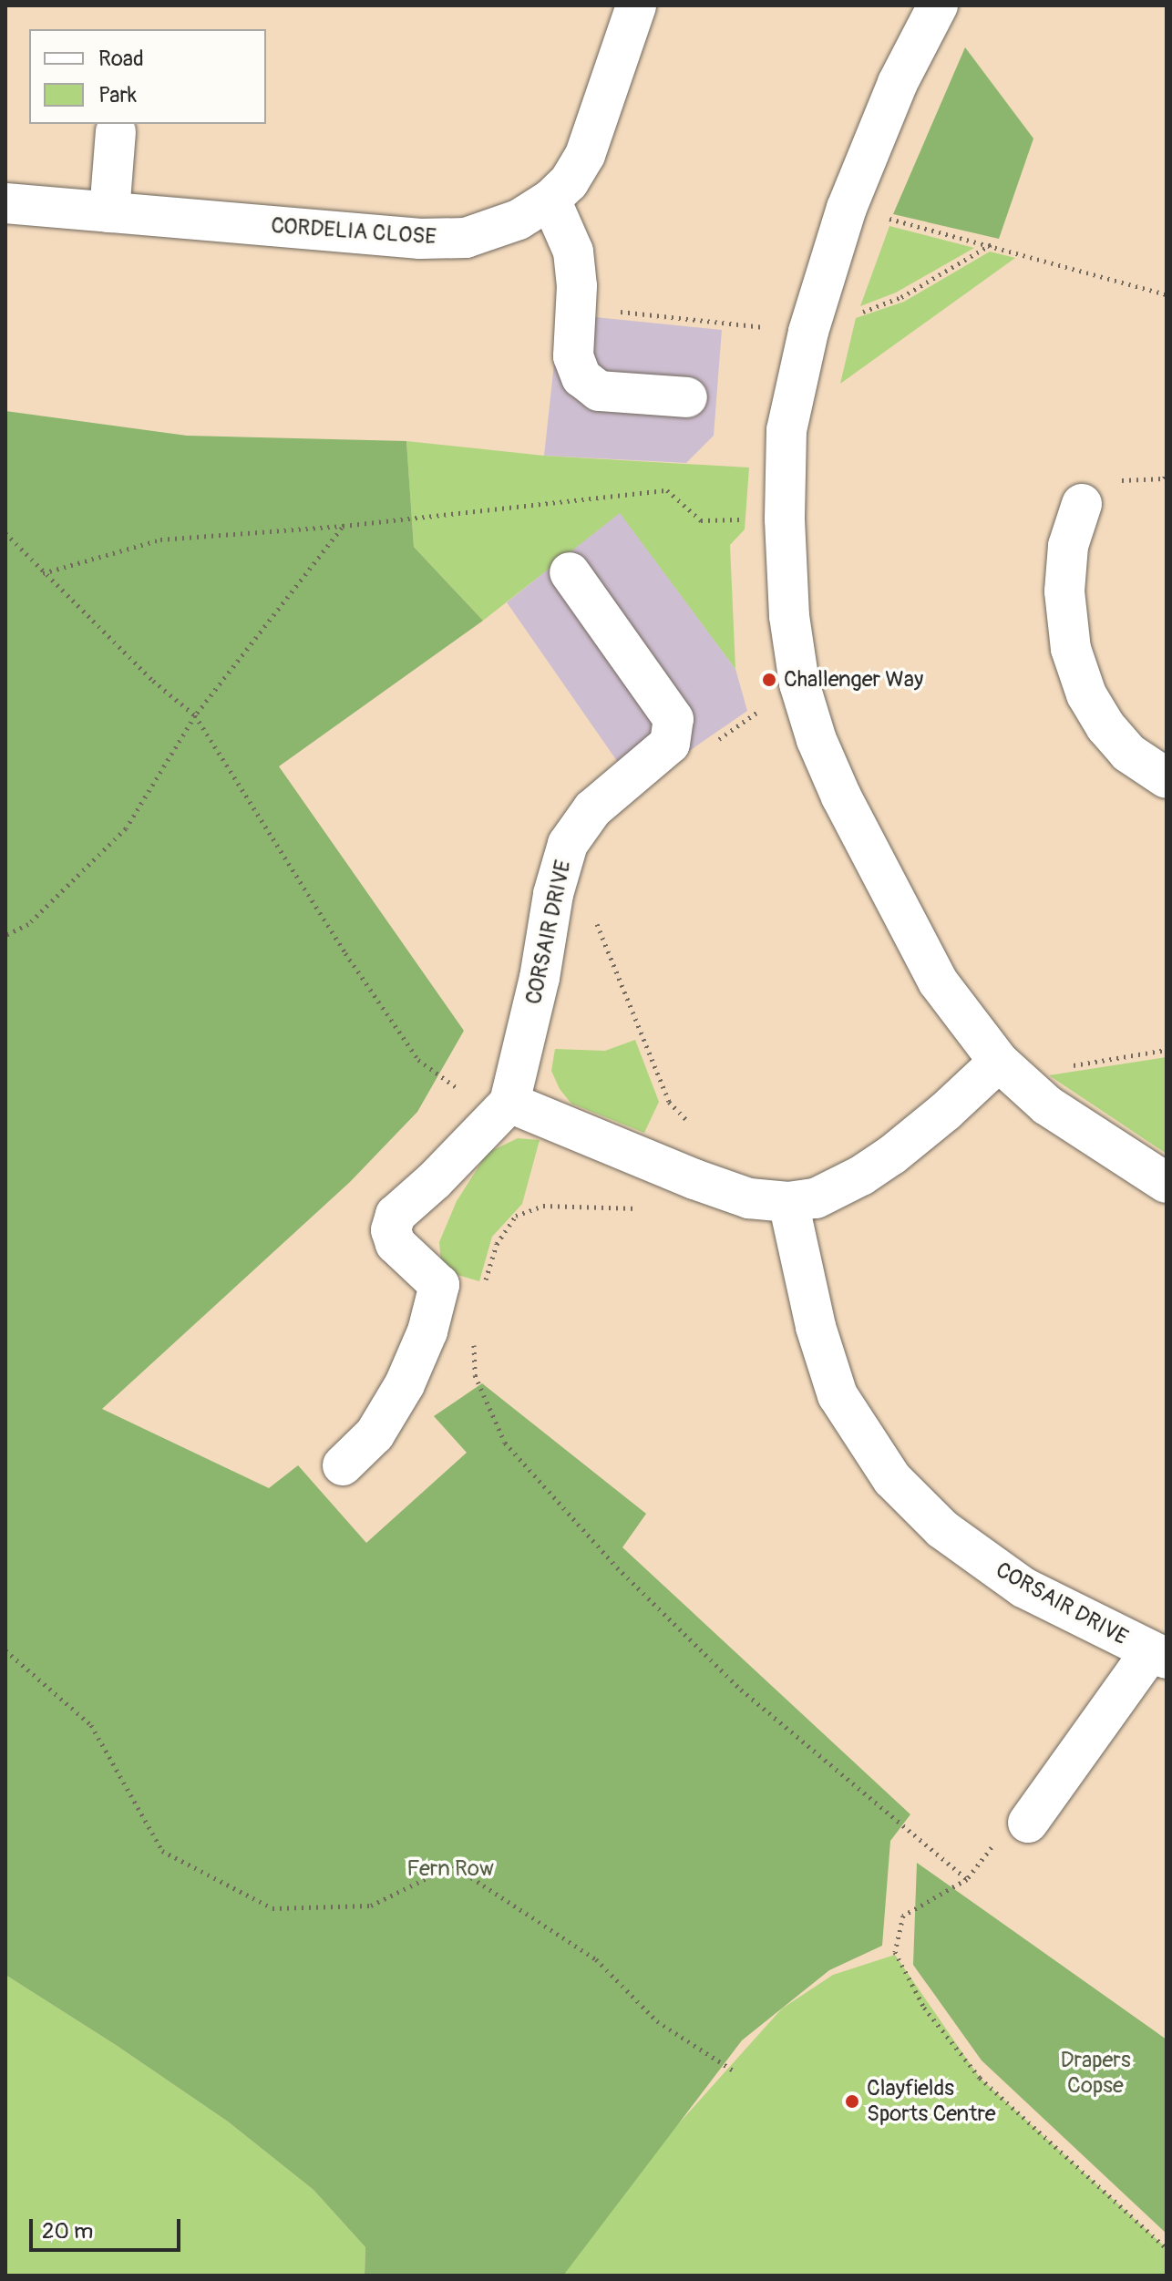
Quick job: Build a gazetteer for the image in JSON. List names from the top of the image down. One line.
{"streets":{"street":["CORDELIA CLOSE","CORSAIR DRIVE"]},"parks":["Fern Row","Drapers Copse"],"places":["Challenger Way","Clayfields Sports Centre"],"legend":["Road","Park"],"scale_bar":"20 m"}
